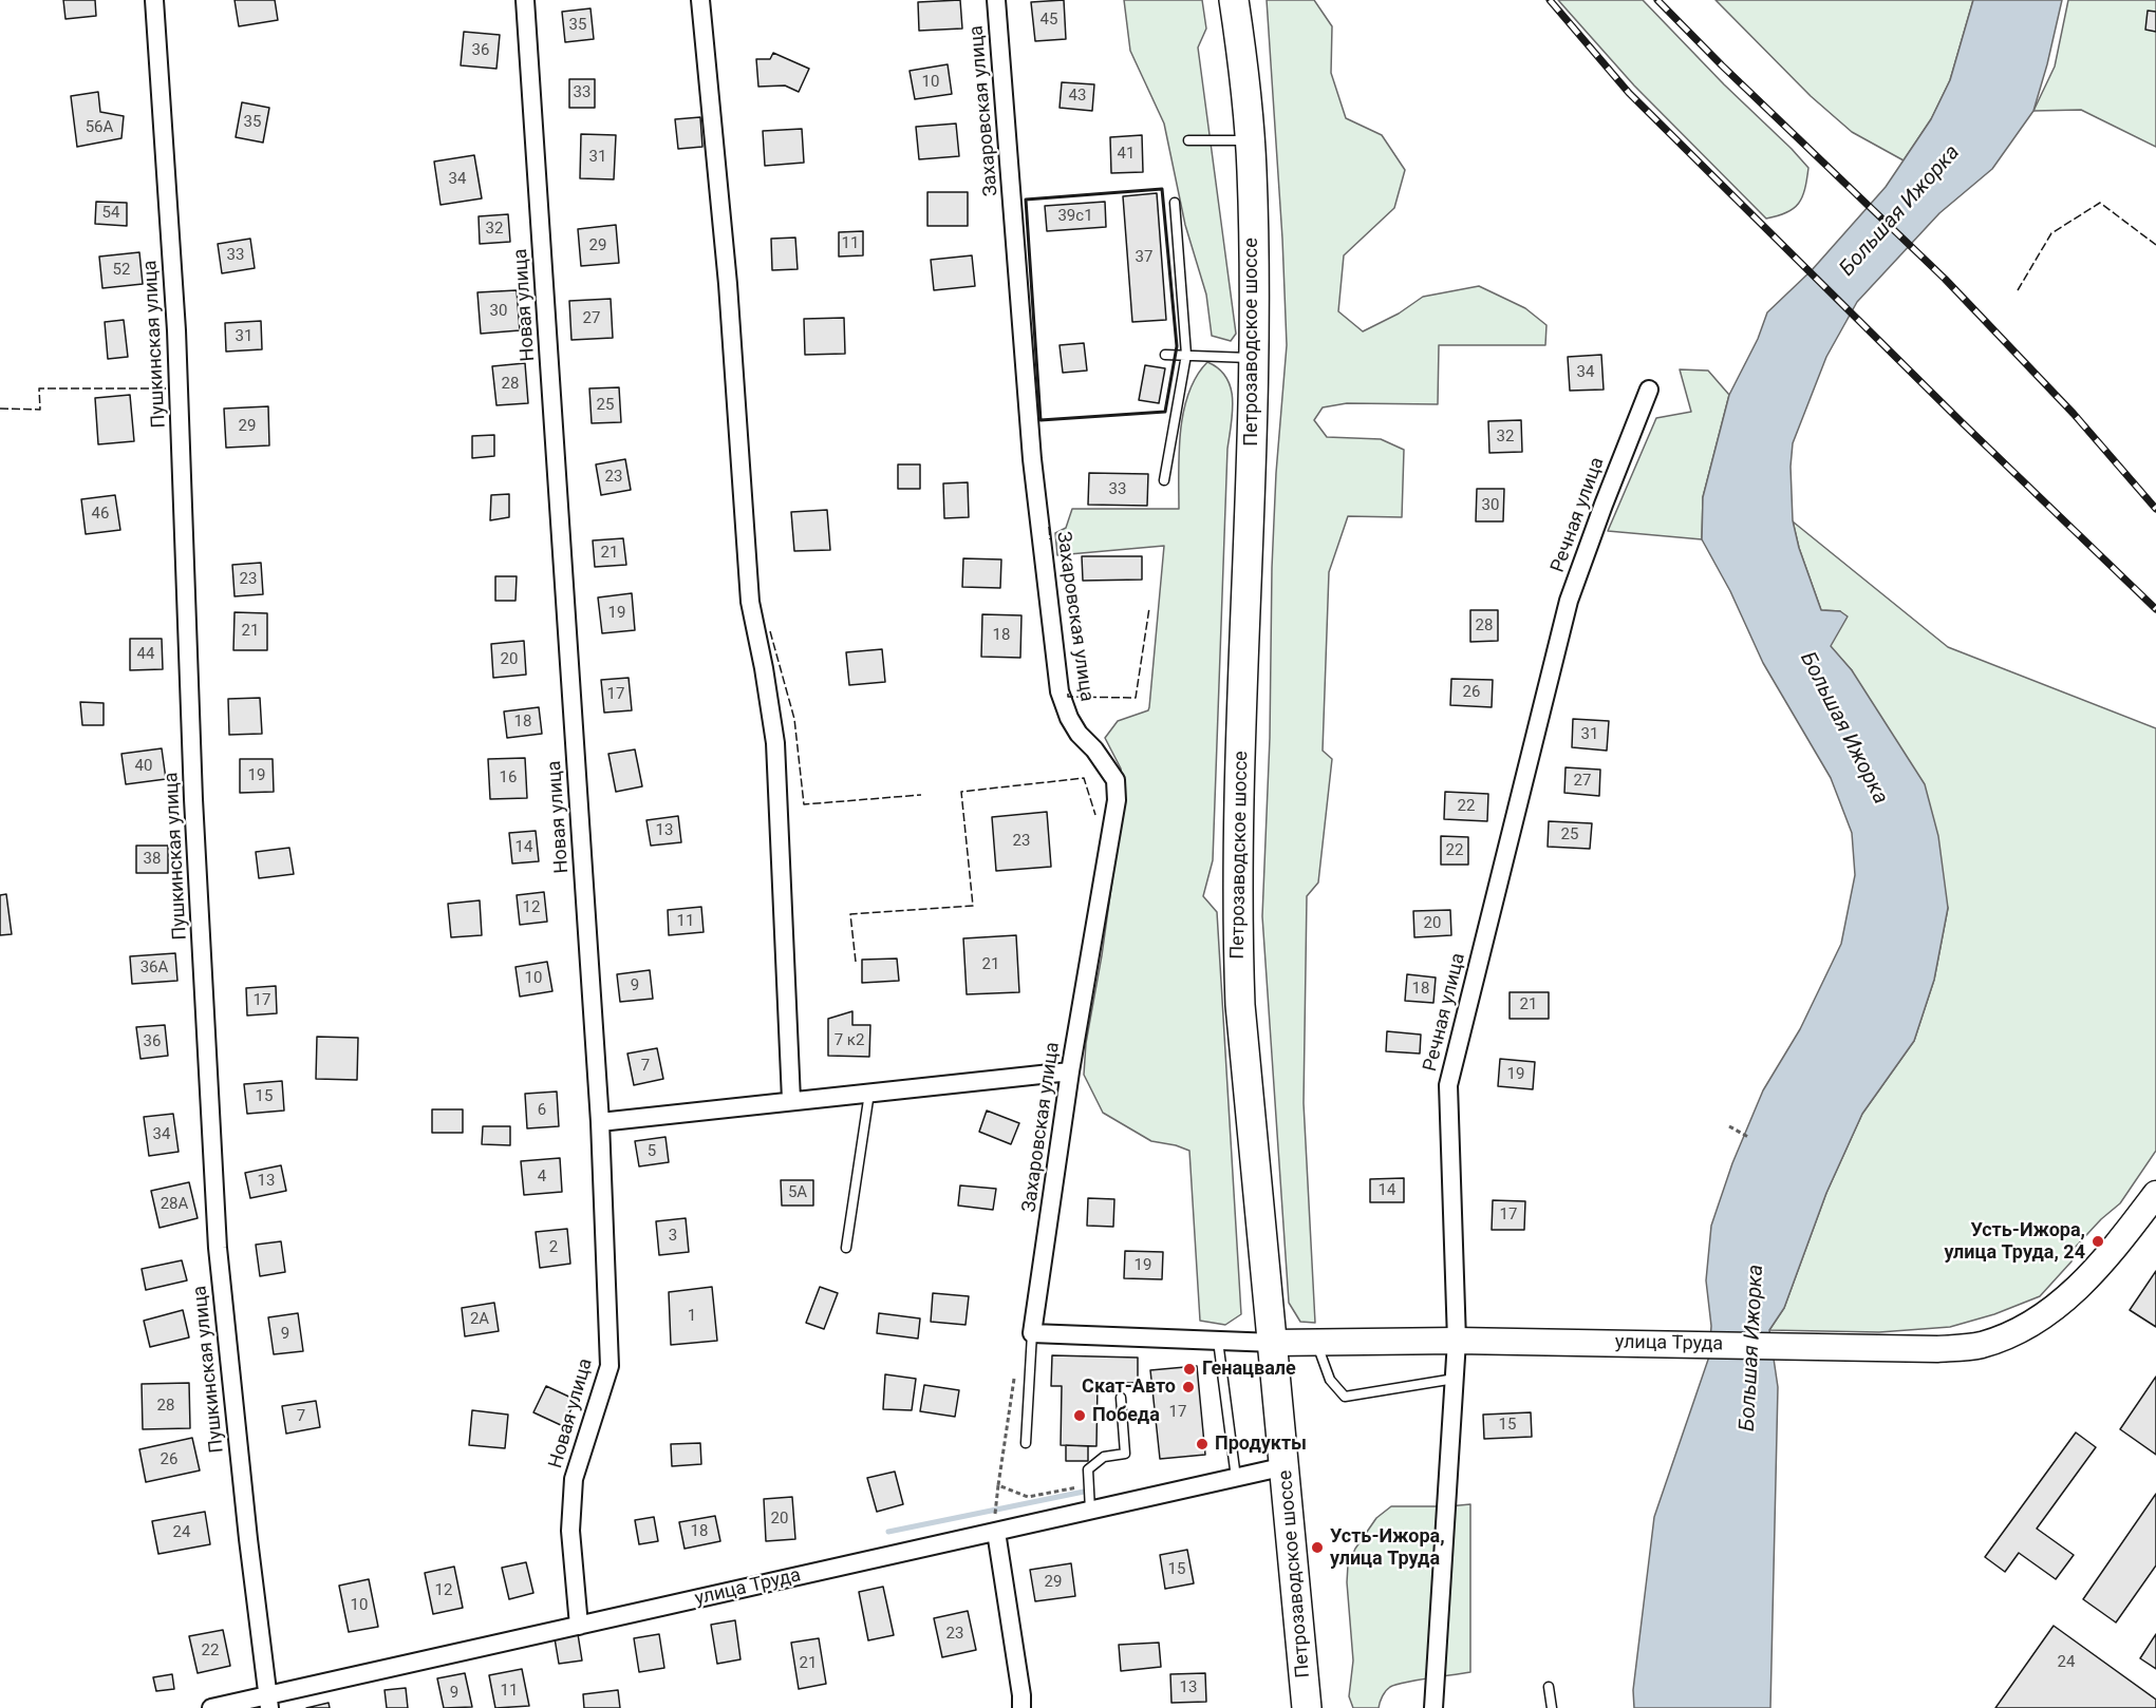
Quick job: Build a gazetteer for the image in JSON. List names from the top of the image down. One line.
{"streets":{"main road":["Петрозаводское шоссе","улица Труда"],"street":["Захаровская улица","Новая улица","Пушкинская улица","Речная улица"]},"crossings":[["Новая улица","улица Труда"],["Петрозаводское шоссе","улица Труда"],["Пушкинская улица","улица Труда"],["Речная улица","улица Труда"]],"water":["Большая Ижорка"],"places":["Усть-Ижора, улица Труда, 24","Генацвале","Скат-Авто","Победа","Продукты","Усть-Ижора, улица Труда"],"house_numbers":["45","35","36","10","33","43","35","56А","41","31","34","54","39с1","32","11","29","33","37","52","30","27","31","34","28","25","29","32","23","33","30","46","21","23","19","28","21","18","44","20","26","17","18","31","40","19","16","27","22","13","25","23","14","22","38","12","11","20","21","36А","10","9","18","17","21","7 к2","36","7","19","15","6","34","5","4","13","14","5А","28А","17","3","2","19","1","2А","9","28","17","7","15","26","20","18","24","15","29","12","10","23","22","24","21","13","11","9"]}
